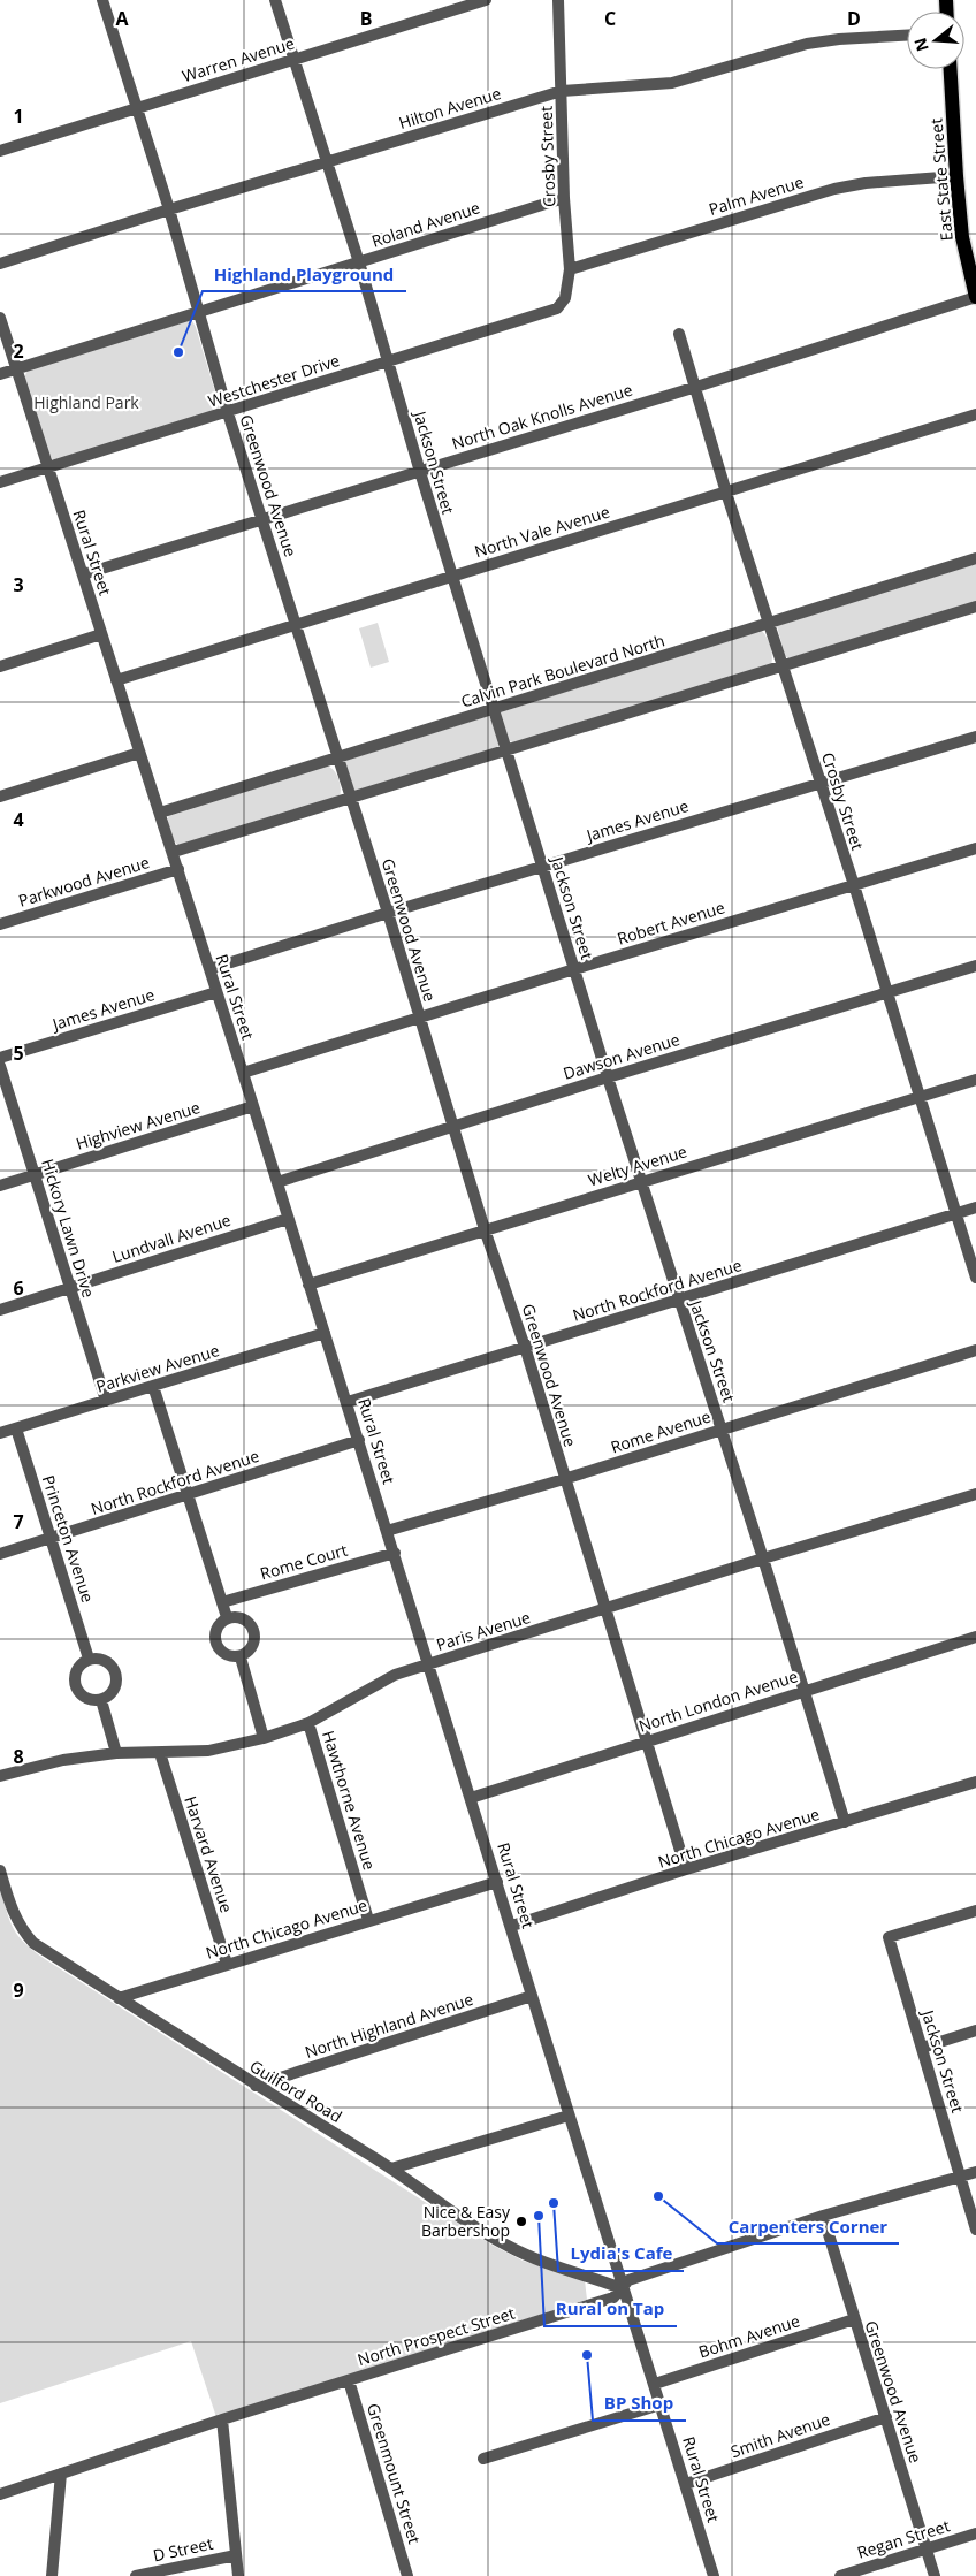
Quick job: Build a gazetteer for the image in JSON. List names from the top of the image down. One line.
{"streets":{"main road":["East State Street"],"street":["Warren Avenue","Hilton Avenue","Crosby Street","Palm Avenue","Roland Avenue","Westchester Drive","North Oak Knolls Avenue","Jackson Street","Greenwood Avenue","North Vale Avenue","Rural Street","Calvin Park Boulevard North","James Avenue","Parkwood Avenue","Robert Avenue","Dawson Avenue","Highview Avenue","Welty Avenue","Hickory Lawn Drive","Lundvall Avenue","North Rockford Avenue","Parkview Avenue","Rome Avenue","Princeton Avenue","Rome Court","Paris Avenue","North London Avenue","Hawthorne Avenue","North Chicago Avenue","Harvard Avenue","North Highland Avenue","Guilford Road","North Prospect Street","Bohm Avenue","Smith Avenue","Greenmount Street","Regan Street","D Street"]},"crossings":[["Warren Avenue","Jackson Street"],["Warren Avenue","Greenwood Avenue"],["Hilton Avenue","Crosby Street"],["Hilton Avenue","Jackson Street"],["Hilton Avenue","Greenwood Avenue"],["Crosby Street","Palm Avenue"],["Crosby Street","Roland Avenue"],["Crosby Street","Westchester Drive"],["Crosby Street","North Oak Knolls Avenue"],["Crosby Street","North Vale Avenue"],["Crosby Street","Calvin Park Boulevard North"],["Crosby Street","James Avenue"],["Crosby Street","Robert Avenue"],["Crosby Street","Dawson Avenue"],["Crosby Street","Welty Avenue"],["Crosby Street","North Rockford Avenue"],["East State Street","Palm Avenue"],["East State Street","North Oak Knolls Avenue"],["Roland Avenue","Jackson Street"],["Roland Avenue","Greenwood Avenue"],["Roland Avenue","Rural Street"],["Westchester Drive","Jackson Street"],["Westchester Drive","Greenwood Avenue"],["Westchester Drive","Rural Street"],["North Oak Knolls Avenue","Jackson Street"],["North Oak Knolls Avenue","Greenwood Avenue"],["North Oak Knolls Avenue","Rural Street"],["Jackson Street","North Vale Avenue"],["Jackson Street","Calvin Park Boulevard North"],["Jackson Street","James Avenue"],["Jackson Street","Robert Avenue"],["Jackson Street","Dawson Avenue"],["Jackson Street","Welty Avenue"],["Jackson Street","North Rockford Avenue"],["Jackson Street","Rome Avenue"],["Jackson Street","Paris Avenue"],["Jackson Street","North London Avenue"],["Jackson Street","North Chicago Avenue"],["Jackson Street","North Prospect Street"],["Greenwood Avenue","North Vale Avenue"],["Greenwood Avenue","Calvin Park Boulevard North"],["Greenwood Avenue","James Avenue"],["Greenwood Avenue","Robert Avenue"],["Greenwood Avenue","Dawson Avenue"],["Greenwood Avenue","Welty Avenue"],["Greenwood Avenue","North Rockford Avenue"],["Greenwood Avenue","Rome Avenue"],["Greenwood Avenue","Paris Avenue"],["Greenwood Avenue","North London Avenue"],["Greenwood Avenue","North Chicago Avenue"],["Greenwood Avenue","North Prospect Street"],["Greenwood Avenue","Bohm Avenue"],["Greenwood Avenue","Smith Avenue"],["Greenwood Avenue","Regan Street"],["North Vale Avenue","Rural Street"],["Rural Street","Calvin Park Boulevard North"],["Rural Street","James Avenue"],["Rural Street","Parkwood Avenue"],["Rural Street","Robert Avenue"],["Rural Street","Dawson Avenue"],["Rural Street","Highview Avenue"],["Rural Street","Welty Avenue"],["Rural Street","Lundvall Avenue"],["Rural Street","North Rockford Avenue"],["Rural Street","Parkview Avenue"],["Rural Street","Rome Avenue"],["Rural Street","Rome Court"],["Rural Street","Paris Avenue"],["Rural Street","North London Avenue"],["Rural Street","North Chicago Avenue"],["Rural Street","North Highland Avenue"],["Rural Street","Guilford Road"],["Rural Street","North Prospect Street"],["Rural Street","Bohm Avenue"],["Rural Street","Smith Avenue"],["Highview Avenue","Hickory Lawn Drive"],["Hickory Lawn Drive","Lundvall Avenue"],["Hickory Lawn Drive","Parkview Avenue"],["North Rockford Avenue","Princeton Avenue"],["Parkview Avenue","Princeton Avenue"],["Paris Avenue","Hawthorne Avenue"],["Paris Avenue","Harvard Avenue"],["Hawthorne Avenue","North Chicago Avenue"],["North Chicago Avenue","Harvard Avenue"],["North Chicago Avenue","Guilford Road"],["North Highland Avenue","Guilford Road"],["Guilford Road","North Prospect Street"],["North Prospect Street","Greenmount Street"]],"parks":["Highland Park"],"places":["Highland Playground","Carpenters Corner","Lydia's Cafe","Rural on Tap","Nice & Easy Barbershop","BP Shop"],"north":"left","grid":{"columns":["A","B","C","D"],"rows":["1","2","3","4","5","6","7","8","9"]}}
